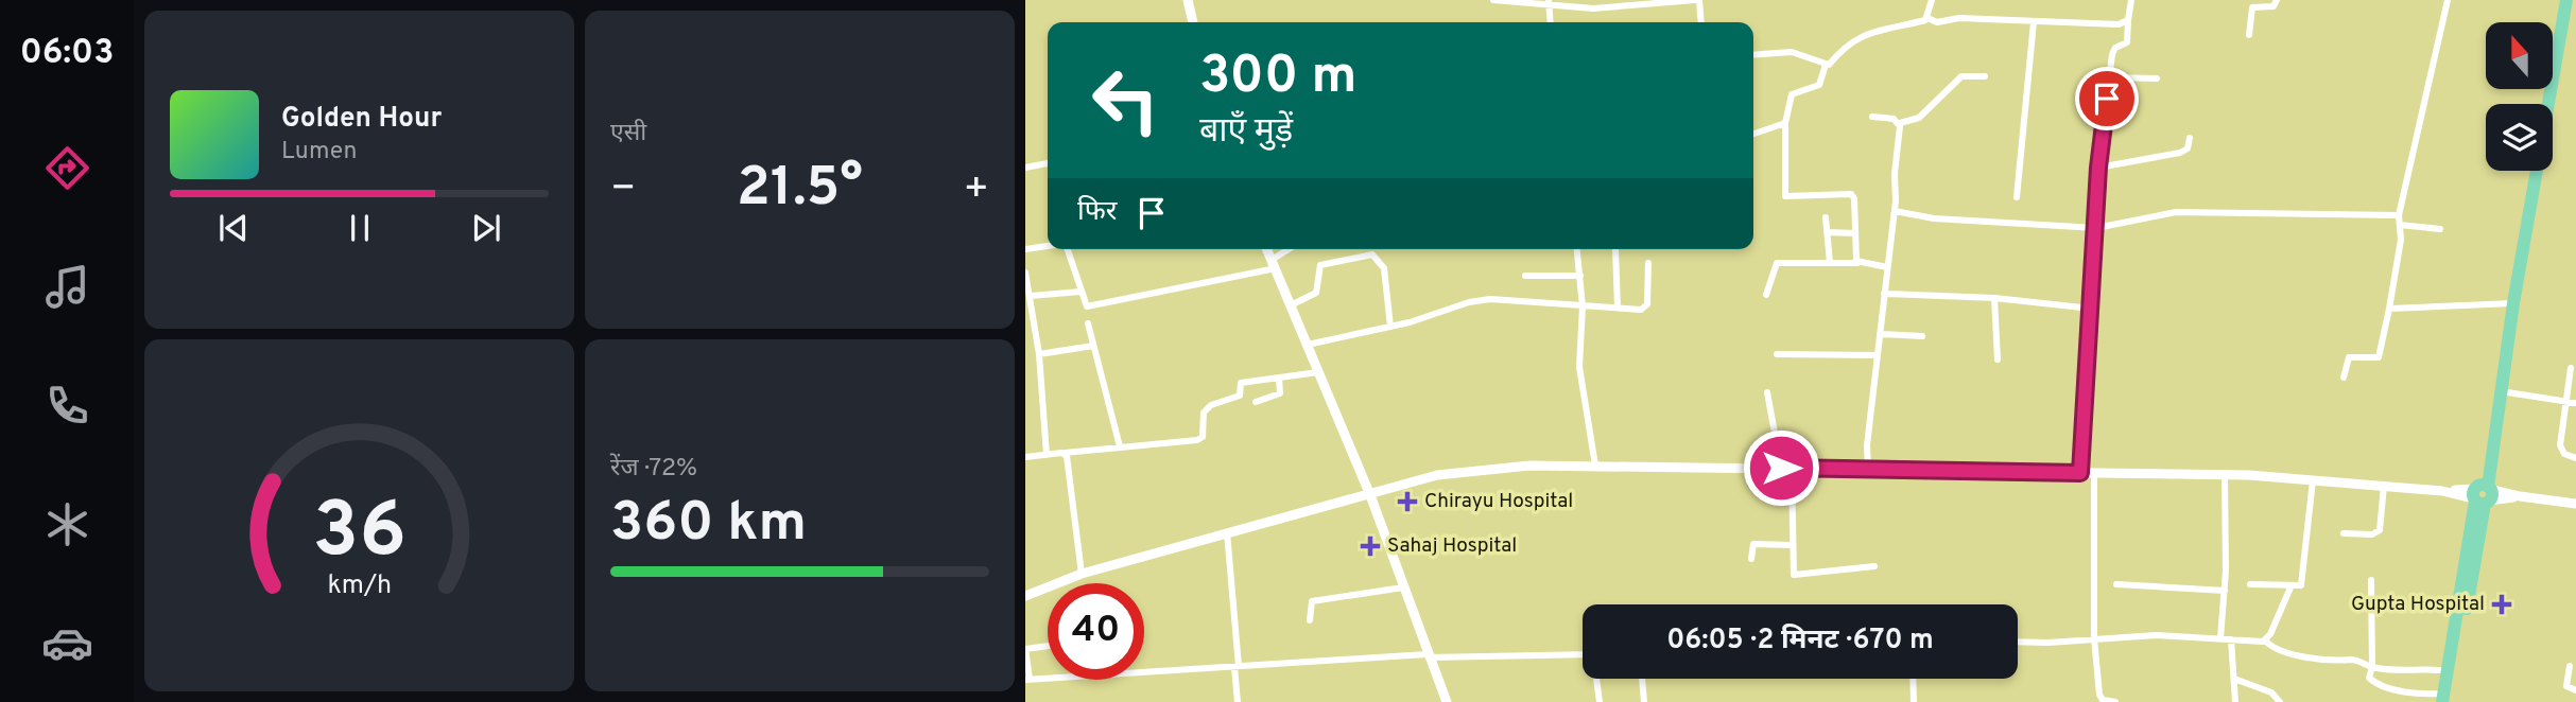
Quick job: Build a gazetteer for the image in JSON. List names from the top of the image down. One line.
{"places":{"health":["Chirayu Hospital","Sahaj Hospital","Gupta Hospital"]},"north":"top","page":{"tabs":"06:03","tile":["एसी",["रेंज · 72%","360 km"]],"turn":["300 m","बाएँ मुड़ें"],"song":["Golden Hour","Lumen"],"heat":["−","21.5°","+"],"then":"फिर","limit":"40","trip":"06:05 · 2 मिनट · 670 m","gauge":["36","km/h"]}}
